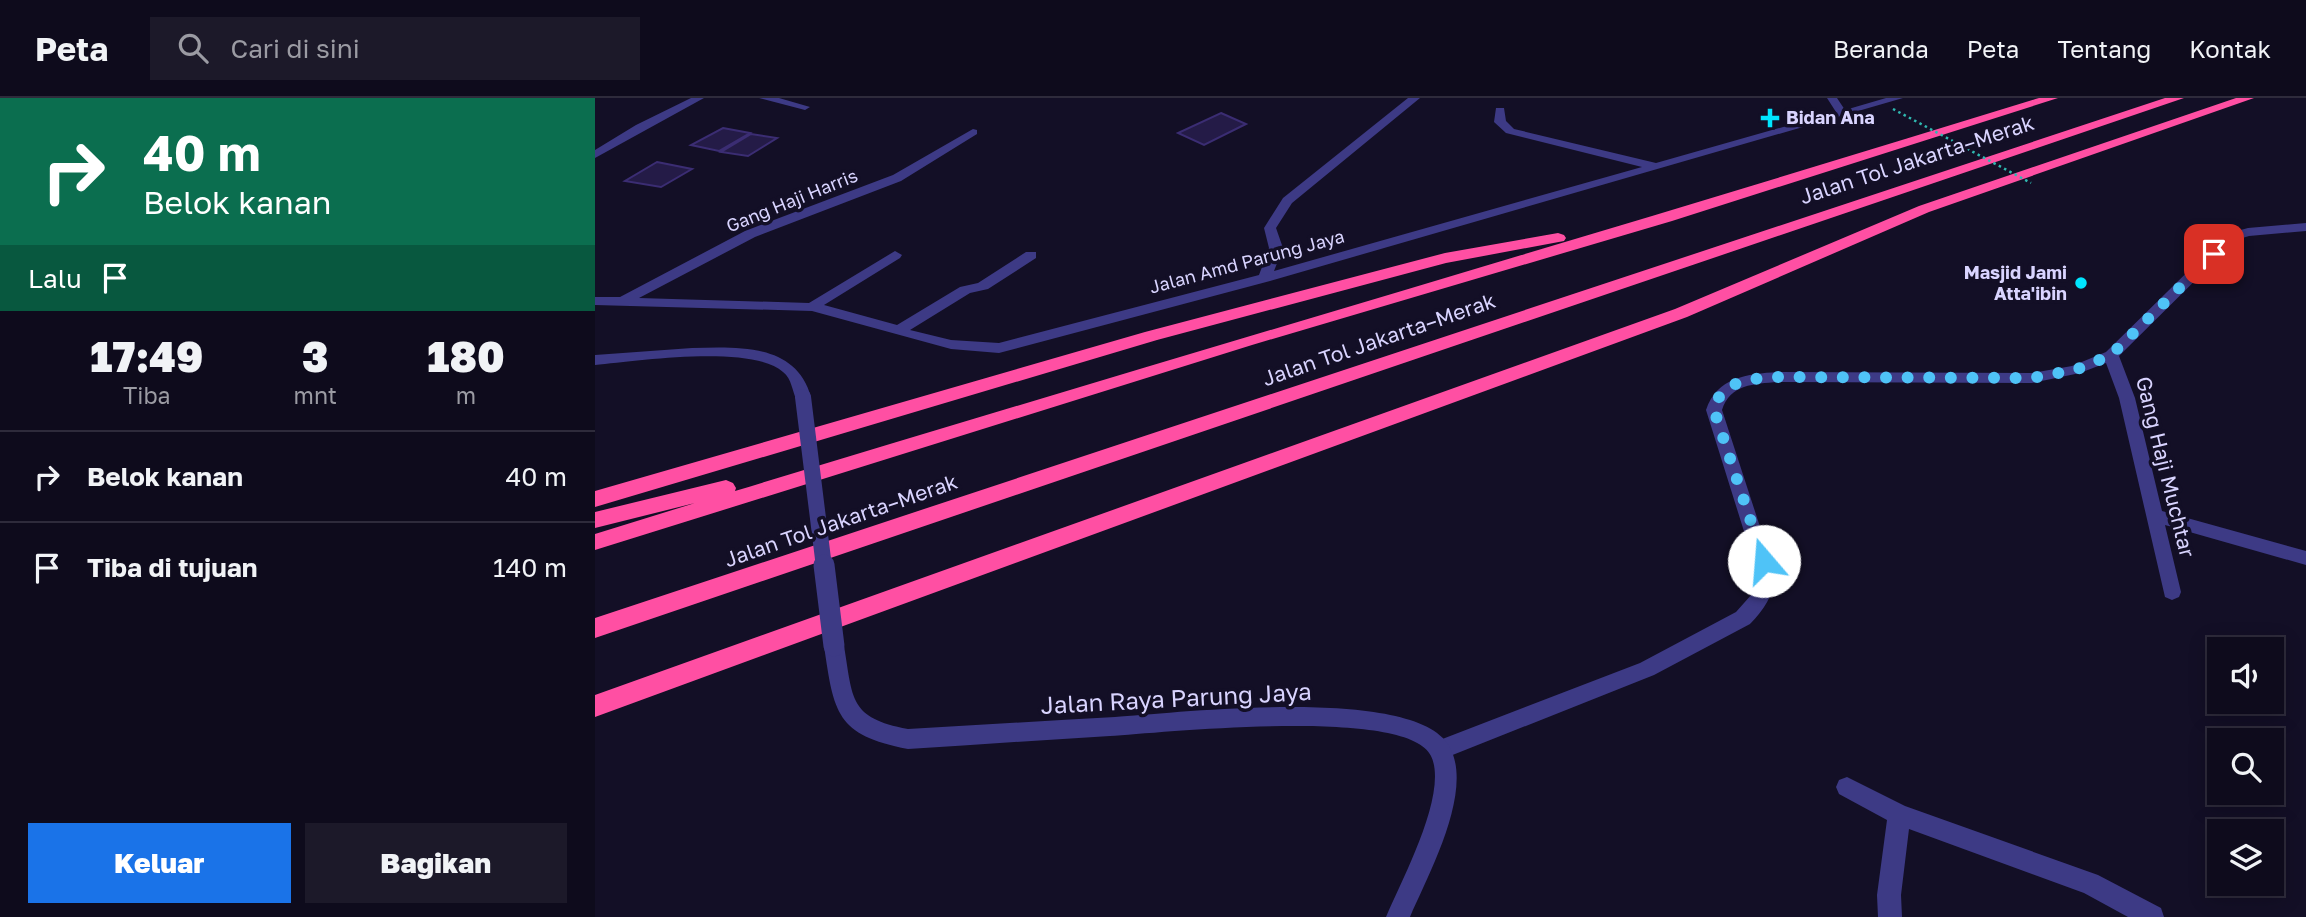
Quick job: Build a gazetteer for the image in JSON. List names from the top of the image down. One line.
{"streets":{"highway":["Jalan Tol Jakarta–Merak"],"street":["Gang Haji Harris","Jalan Amd Parung Jaya","Gang Haji Muchtar","Jalan Raya Parung Jaya"]},"crossings":[["Gang Haji Harris","Jalan Amd Parung Jaya"]],"places":{"health":["Bidan Ana"],"other":["Masjid Jami Atta'ibin"]},"page":{"header":"Peta","search":"Cari di sini","nav":["Beranda","Peta","Tentang","Kontak"],"turn":["40 m","Belok kanan"],"then":"Lalu","eta":["17:49","Tiba","3","mnt","180","m"],"list":[{"name":"Belok kanan","value":"40 m"},{"name":"Tiba di tujuan","value":"140 m"}],"buttons":["Keluar","Bagikan"]}}
